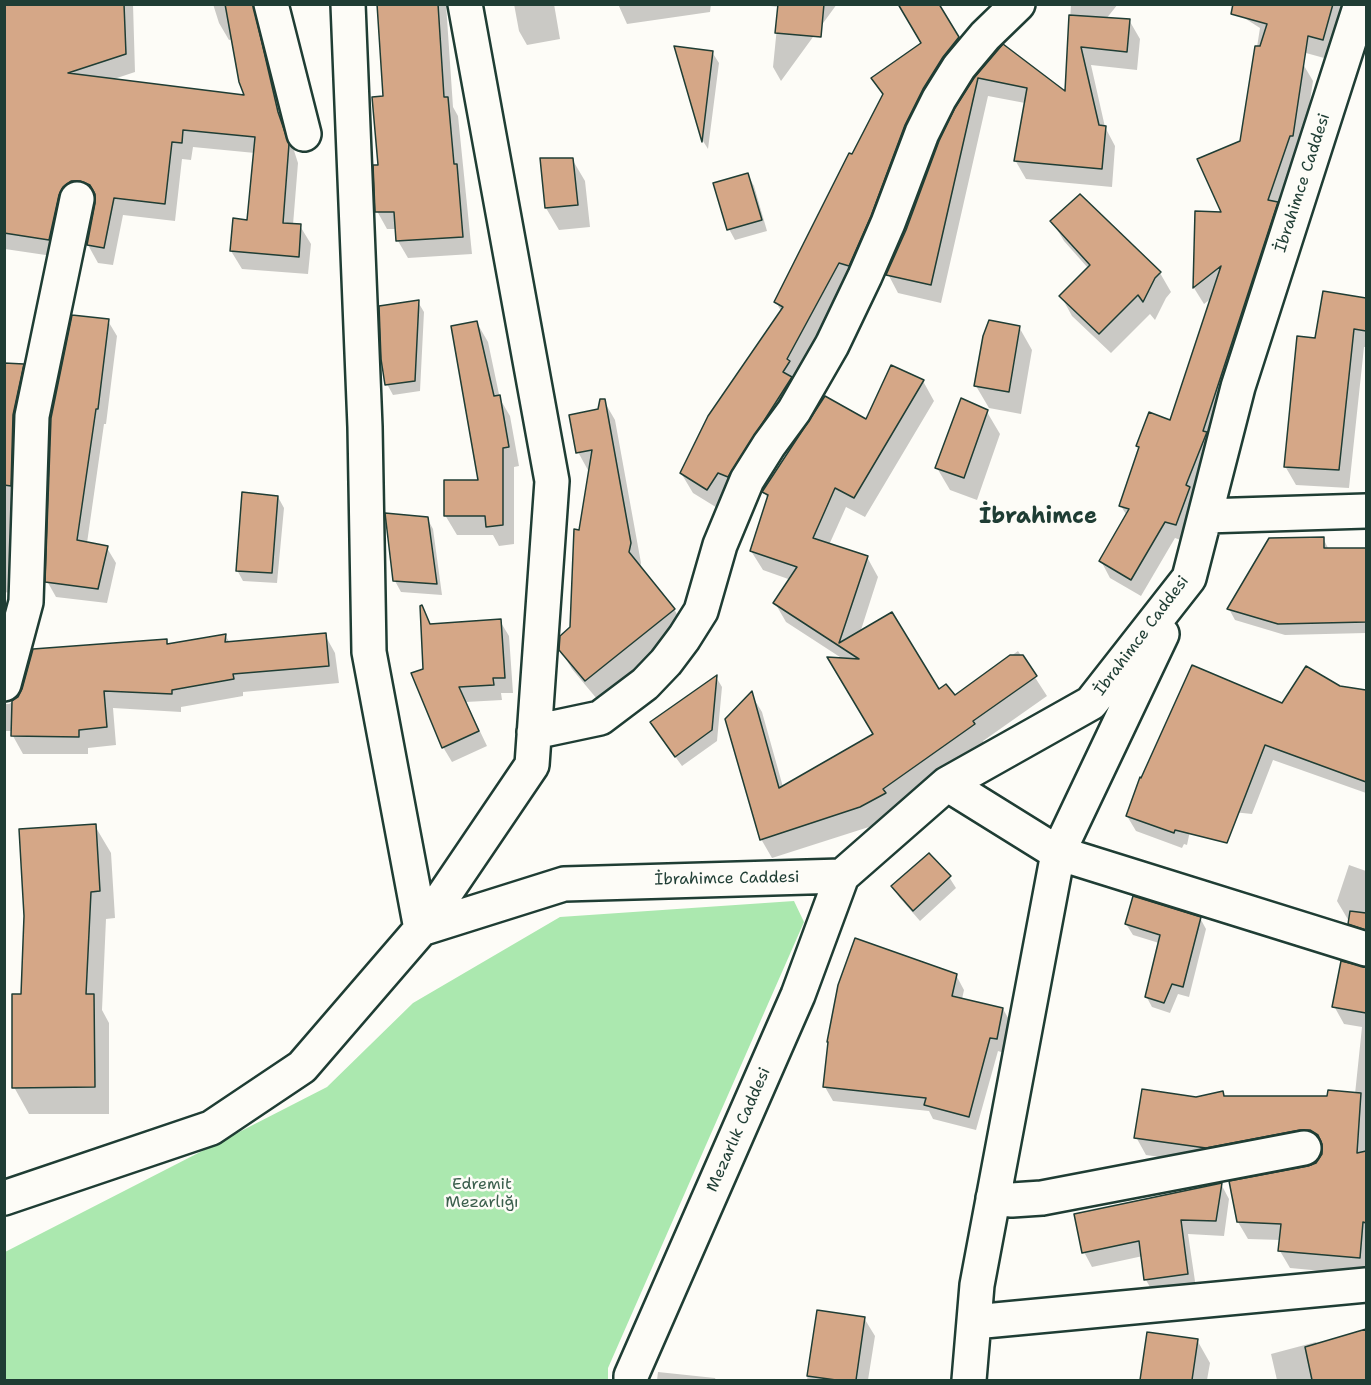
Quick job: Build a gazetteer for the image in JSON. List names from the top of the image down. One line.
{"streets":{"street":["İbrahimce Caddesi","Mezarlık Caddesi"]},"crossings":[["İbrahimce Caddesi","Mezarlık Caddesi"]],"districts":["İbrahimce"],"parks":["Edremit Mezarlığı"]}
